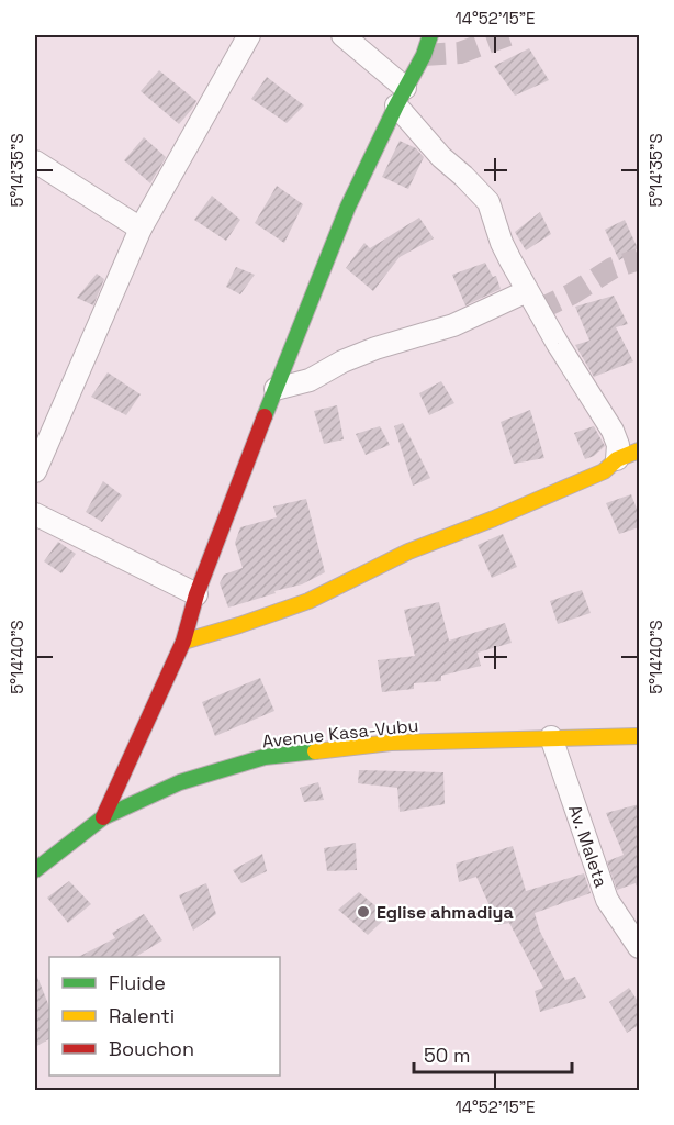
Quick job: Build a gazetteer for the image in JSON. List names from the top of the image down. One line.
{"streets":{"main road":["Avenue Kasa-Vubu"],"street":["Av. Maleta"]},"crossings":[["Avenue Kasa-Vubu","Av. Maleta"]],"places":["Eglise ahmadiya"],"legend":["Fluide","Ralenti","Bouchon"],"scale_bar":"50 m","coordinates":["14°52'15\"E","5°14'35\"S","5°14'40\"S"]}
